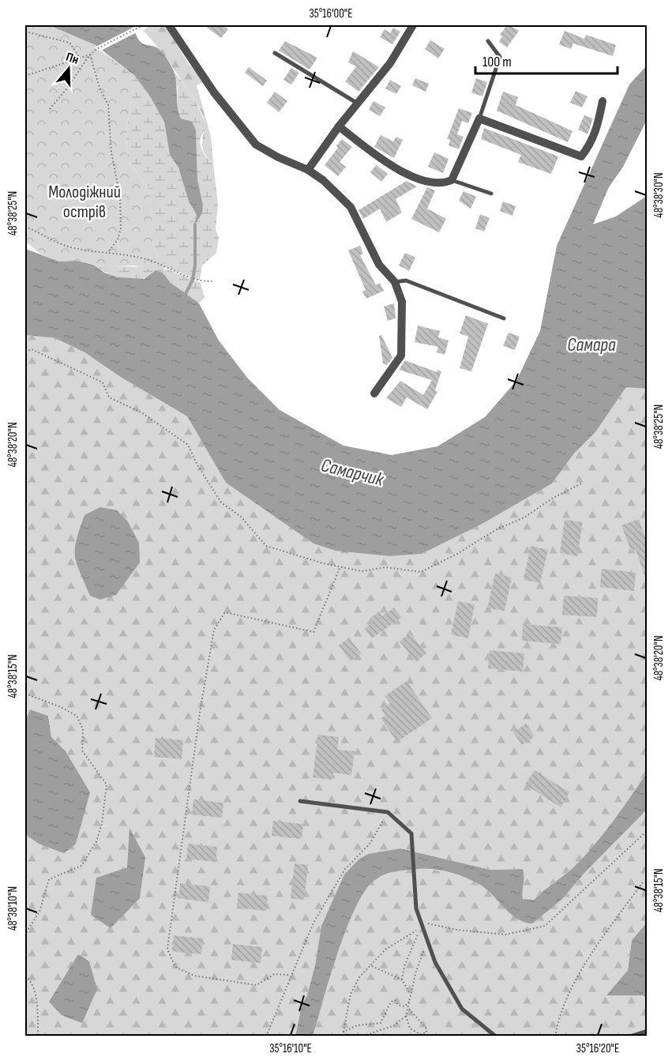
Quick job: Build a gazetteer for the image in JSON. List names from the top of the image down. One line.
{"water":["Самара","Самарчик"],"parks":["Молодіжний острів"],"scale_bar":"100 m","north":"top","coordinates":["35°16'00\"E","48°38'30\"N","48°38'25\"N","48°38'20\"N","48°38'15\"N","48°38'10\"N","35°16'10\"E","35°16'20\"E"]}
